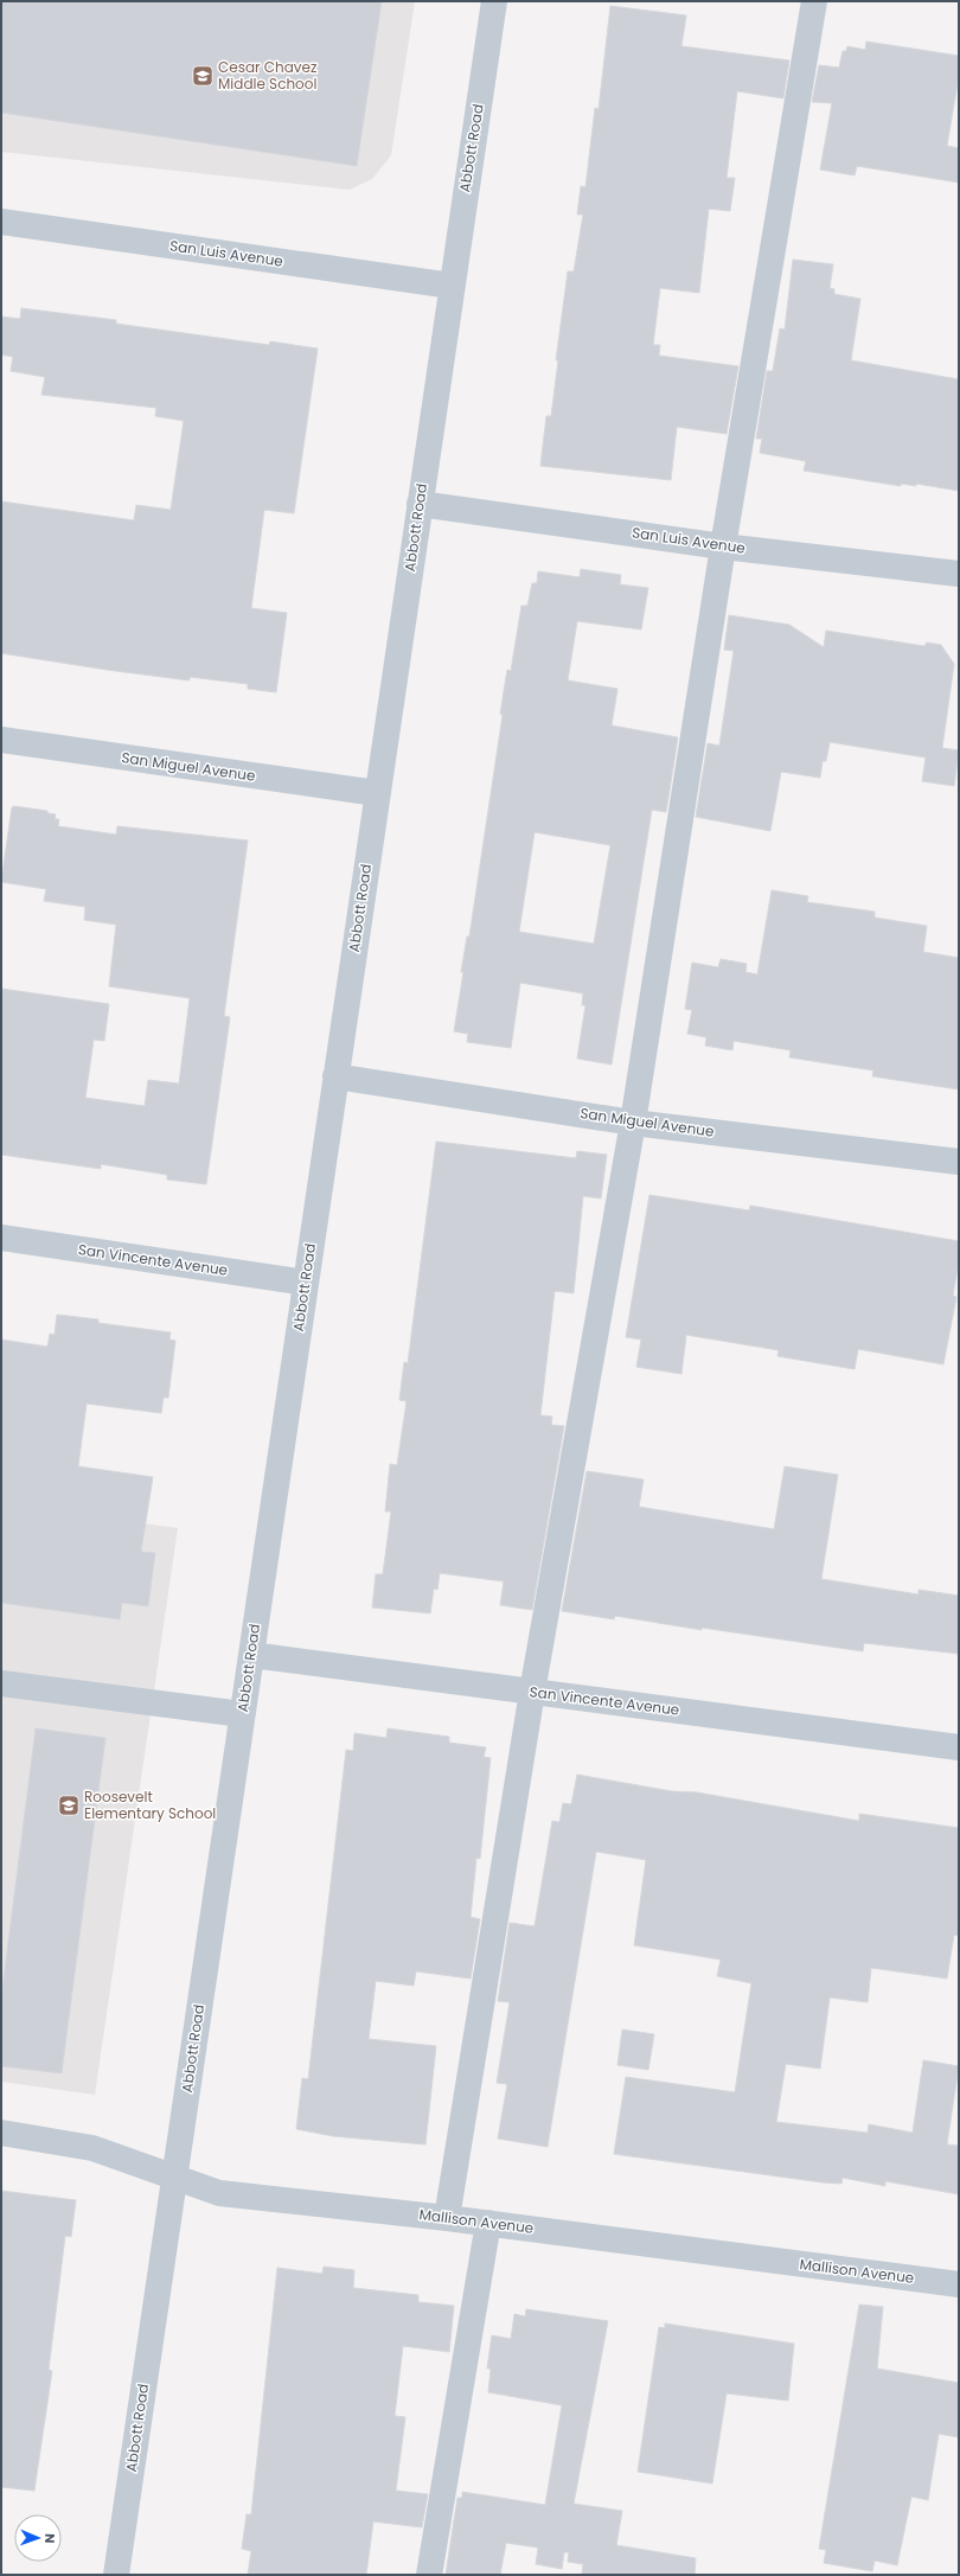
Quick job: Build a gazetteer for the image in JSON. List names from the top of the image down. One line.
{"streets":{"street":["Abbott Road","San Luis Avenue","San Miguel Avenue","San Vincente Avenue","Mallison Avenue"]},"crossings":[["Abbott Road","San Luis Avenue"],["Abbott Road","San Miguel Avenue"],["Abbott Road","San Vincente Avenue"],["Abbott Road","Mallison Avenue"]],"places":{"school or university":["Cesar Chavez Middle School","Roosevelt Elementary School"]},"north":"right"}
